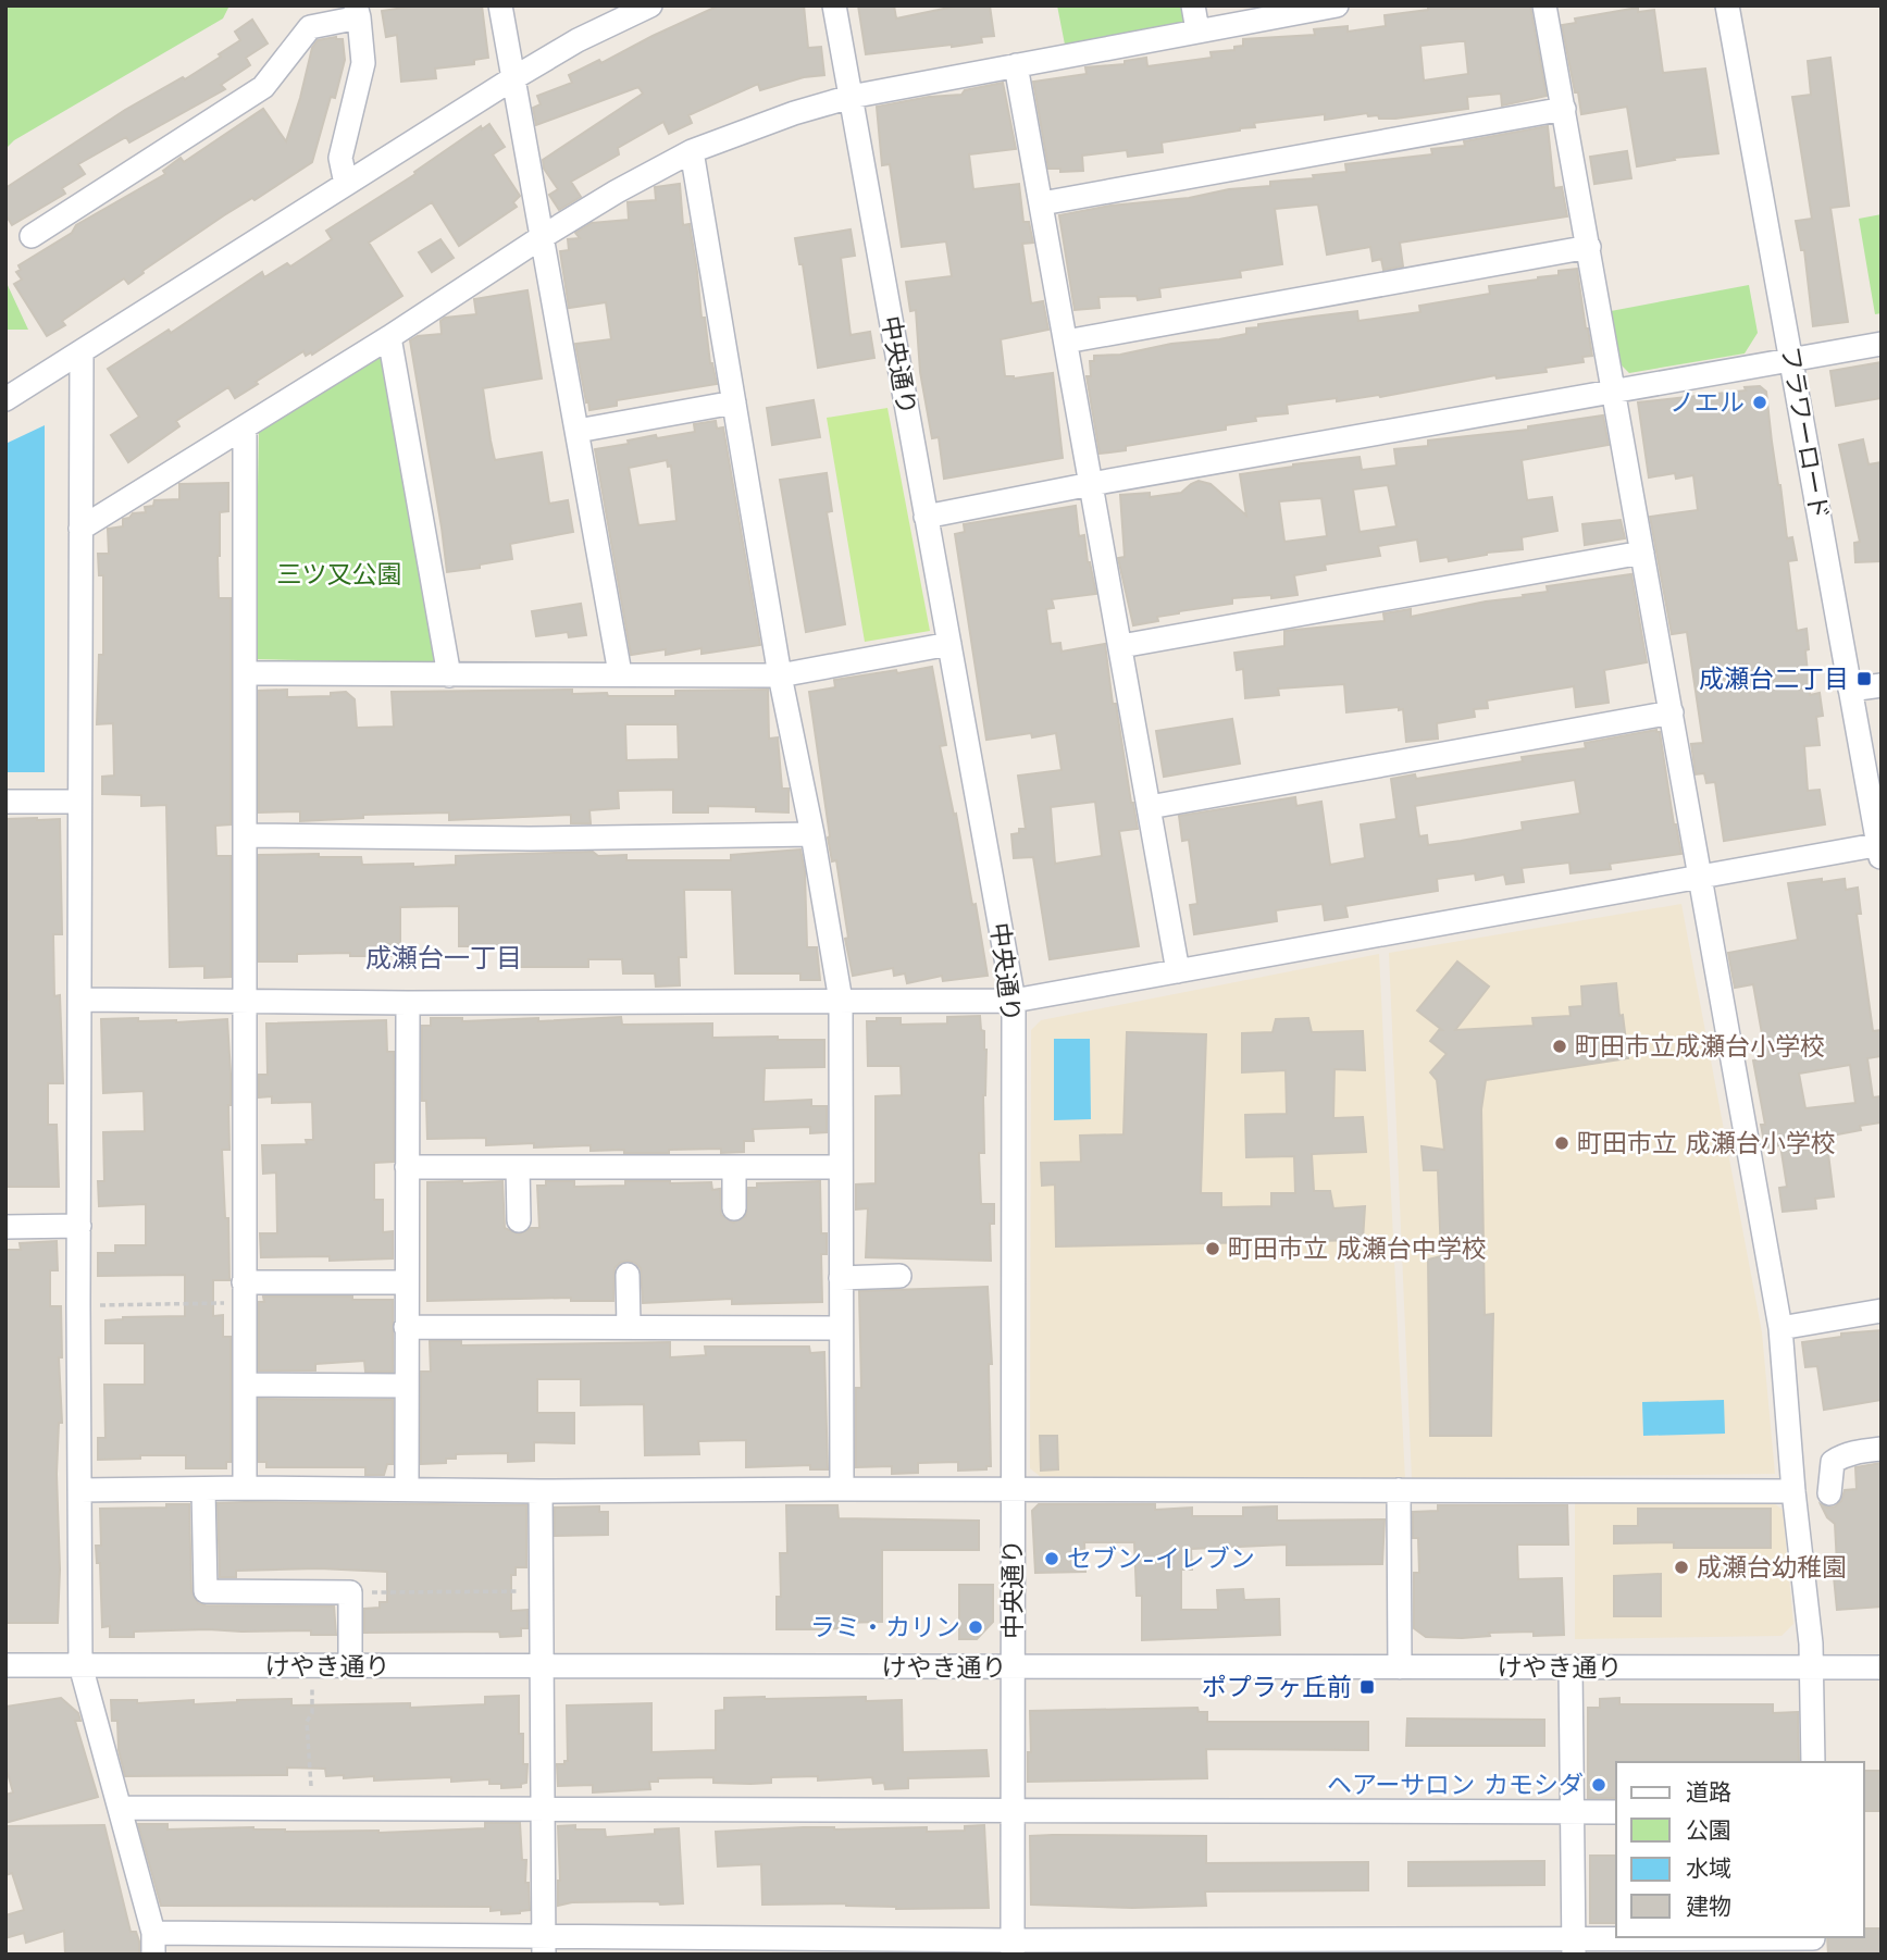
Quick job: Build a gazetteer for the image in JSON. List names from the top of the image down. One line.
{"streets":{"street":["中央通り","フラワーロード","けやき通り"]},"crossings":[["中央通り","けやき通り"]],"districts":["成瀬台一丁目"],"parks":["三ツ又公園"],"places":{"other":["ノエル","町田市立成瀬台小学校","町田市立 成瀬台小学校","町田市立 成瀬台中学校","セブン-イレブン","成瀬台幼稚園","ラミ・カリン","ヘアーサロン カモシダ"],"transit":["成瀬台二丁目","ポプラヶ丘前"]},"legend":["道路","公園","水域","建物"]}
